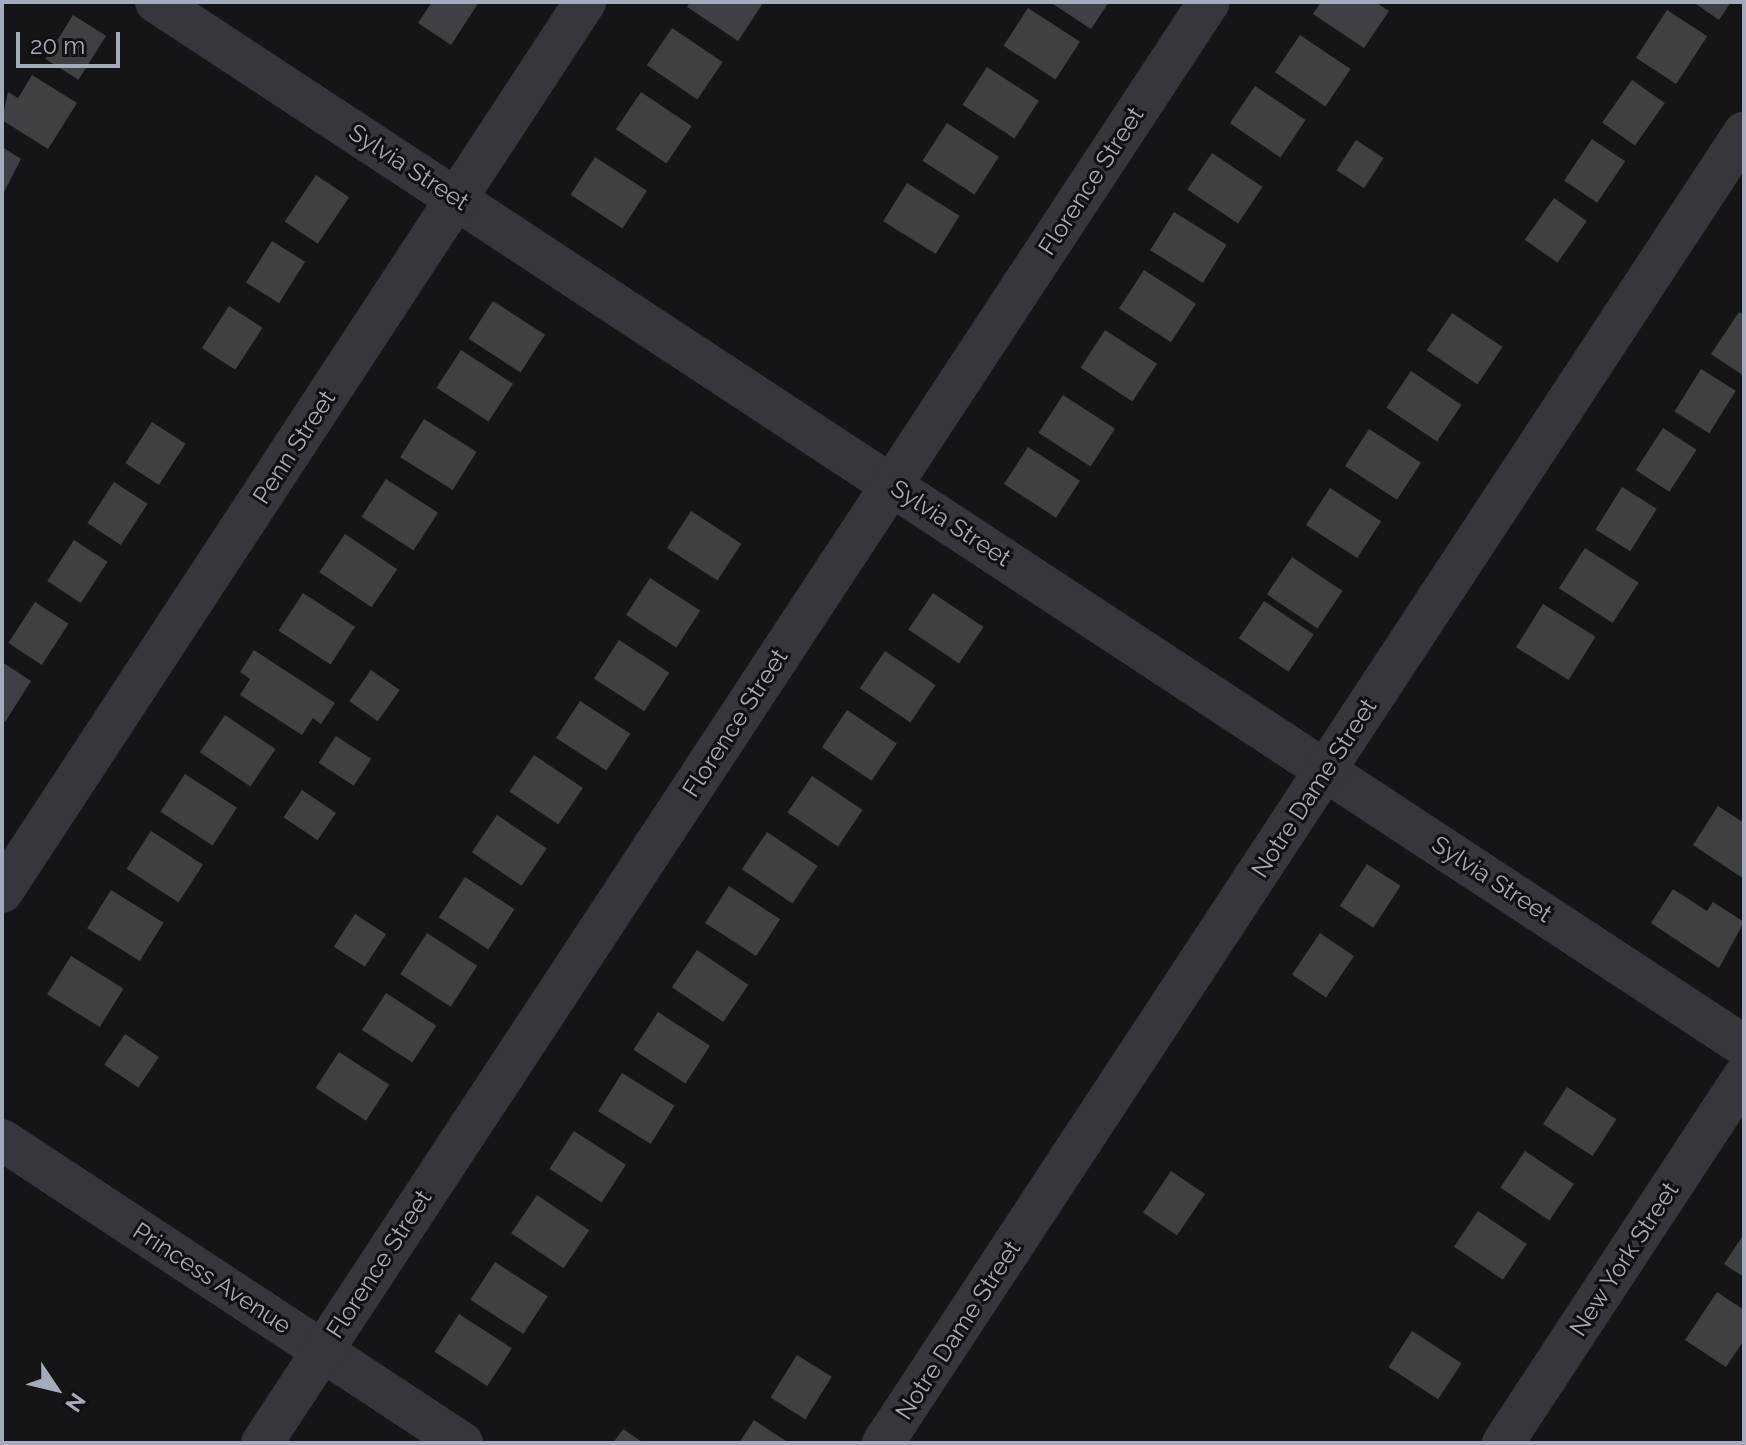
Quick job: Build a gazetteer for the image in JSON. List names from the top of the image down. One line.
{"streets":{"street":["Sylvia Street","Florence Street","Penn Street","Notre Dame Street","New York Street","Princess Avenue"]},"crossings":[["Sylvia Street","Florence Street"],["Sylvia Street","Penn Street"],["Sylvia Street","Notre Dame Street"],["Florence Street","Princess Avenue"]],"scale_bar":"20 m","north":"bottom right"}
